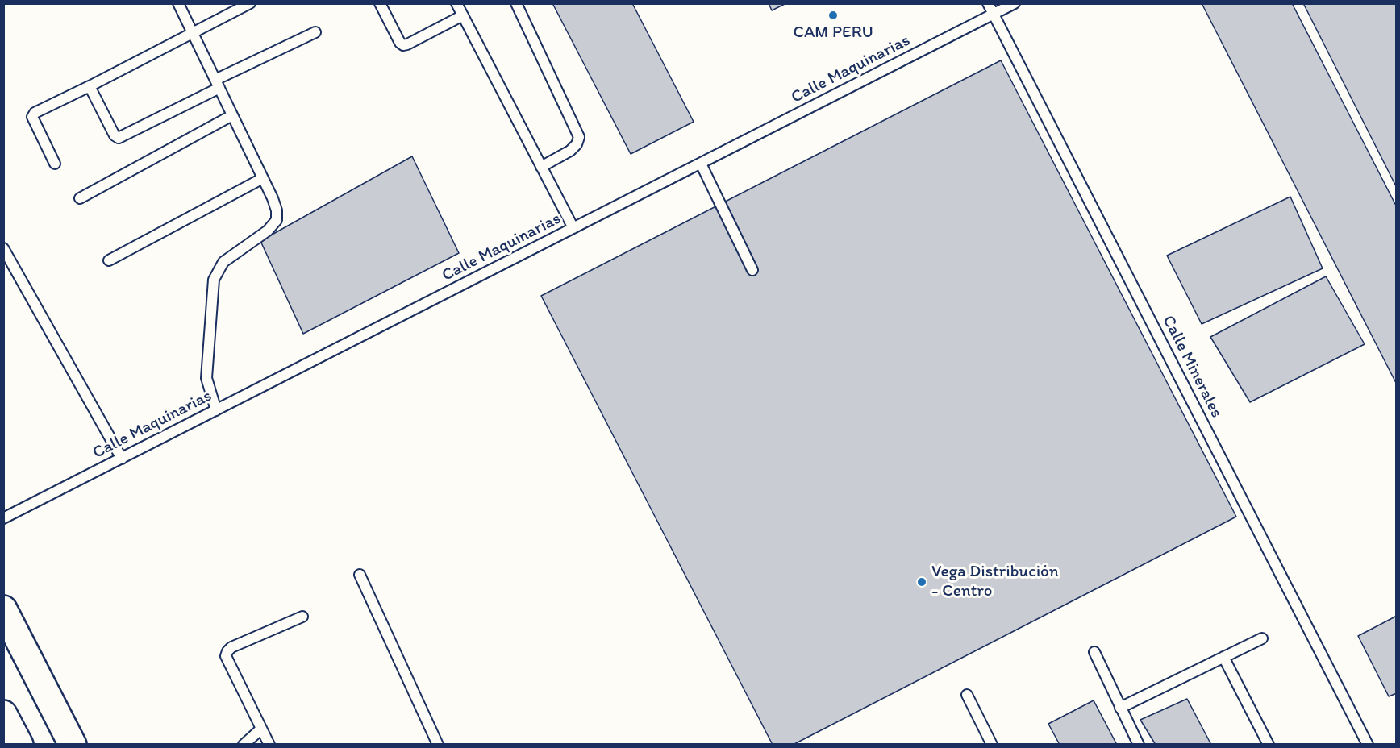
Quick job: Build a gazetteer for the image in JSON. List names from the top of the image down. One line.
{"streets":{"lane":["Calle Maquinarias","Calle Minerales"]},"crossings":[["Calle Maquinarias","Calle Minerales"]],"places":["CAM PERU","Vega Distribución - Centro"]}
